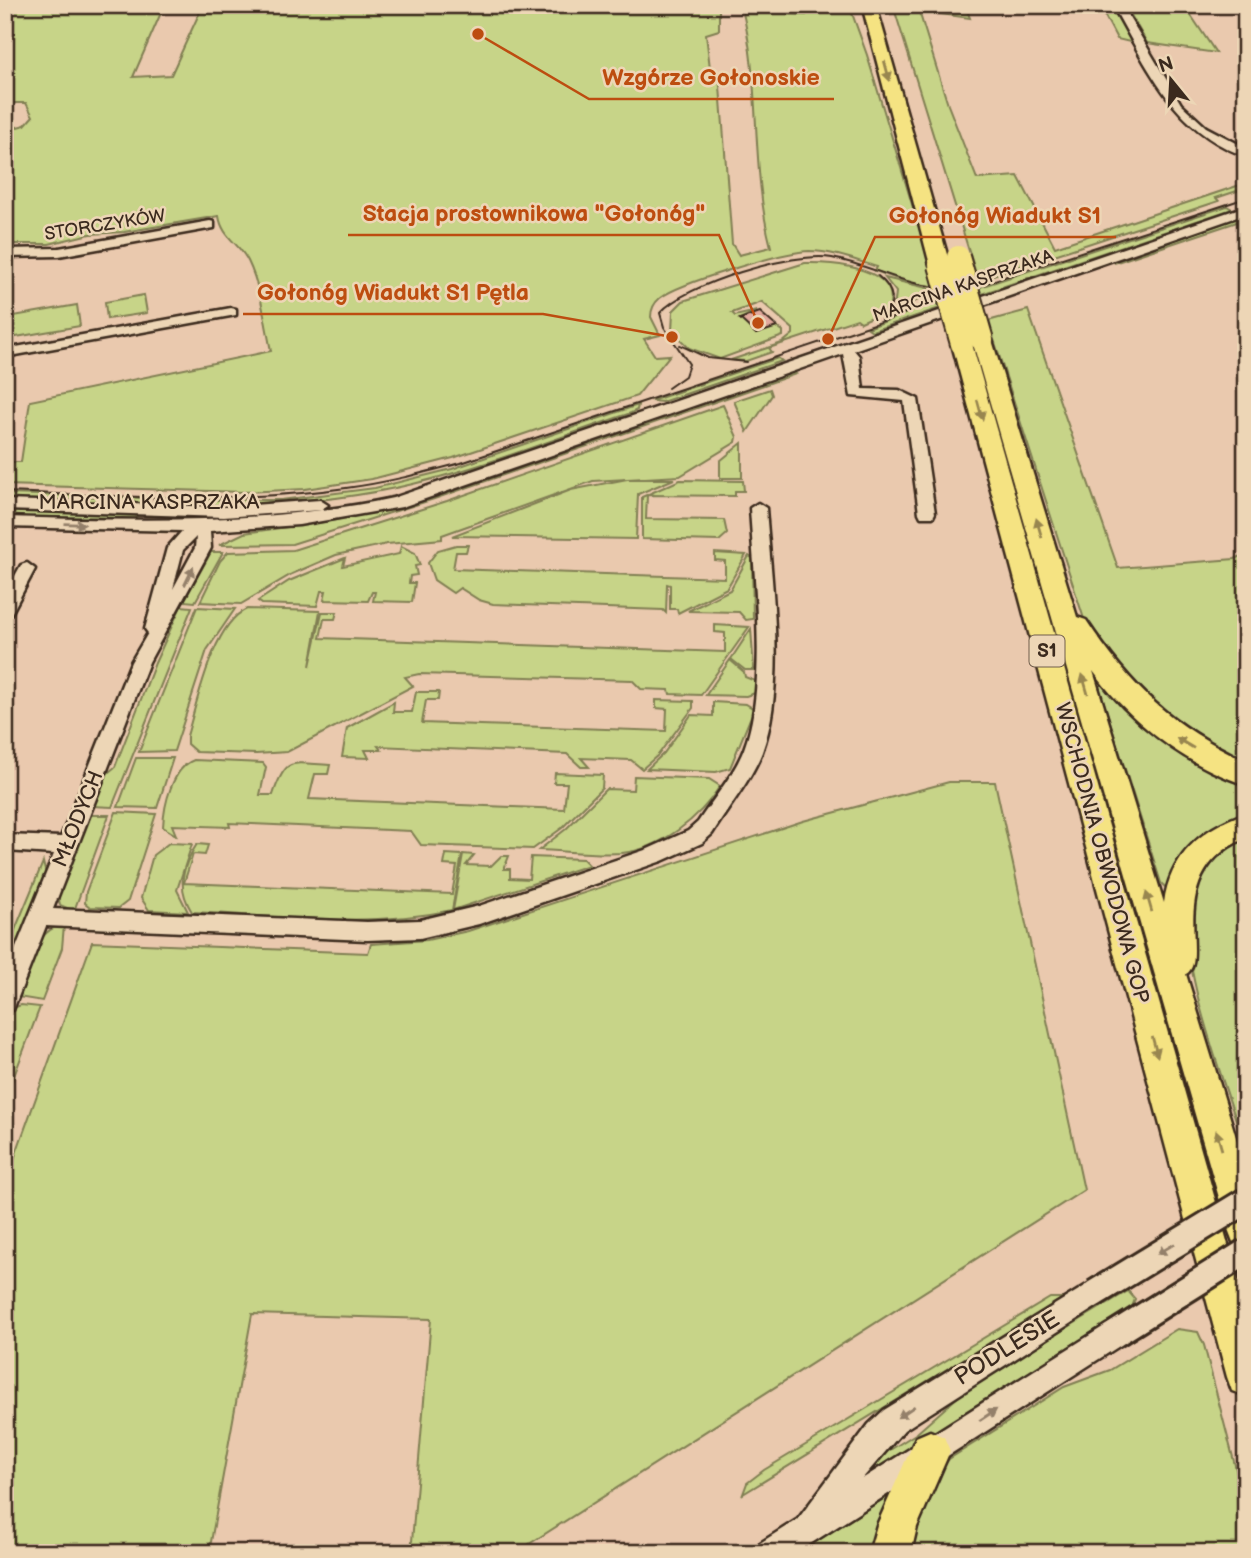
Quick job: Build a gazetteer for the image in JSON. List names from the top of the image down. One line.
{"streets":{"highway":["S1","WSCHODNIA OBWODOWA GOP"],"street":["STORCZYKÓW","MARCINA KASPRZAKA","MŁODYCH","PODLESIE"]},"places":["Wzgórze Gołonoskie","Stacja prostownikowa \"Gołonóg\"","Gołonóg Wiadukt S1 Pętla","Gołonóg Wiadukt S1"],"north":"top"}
